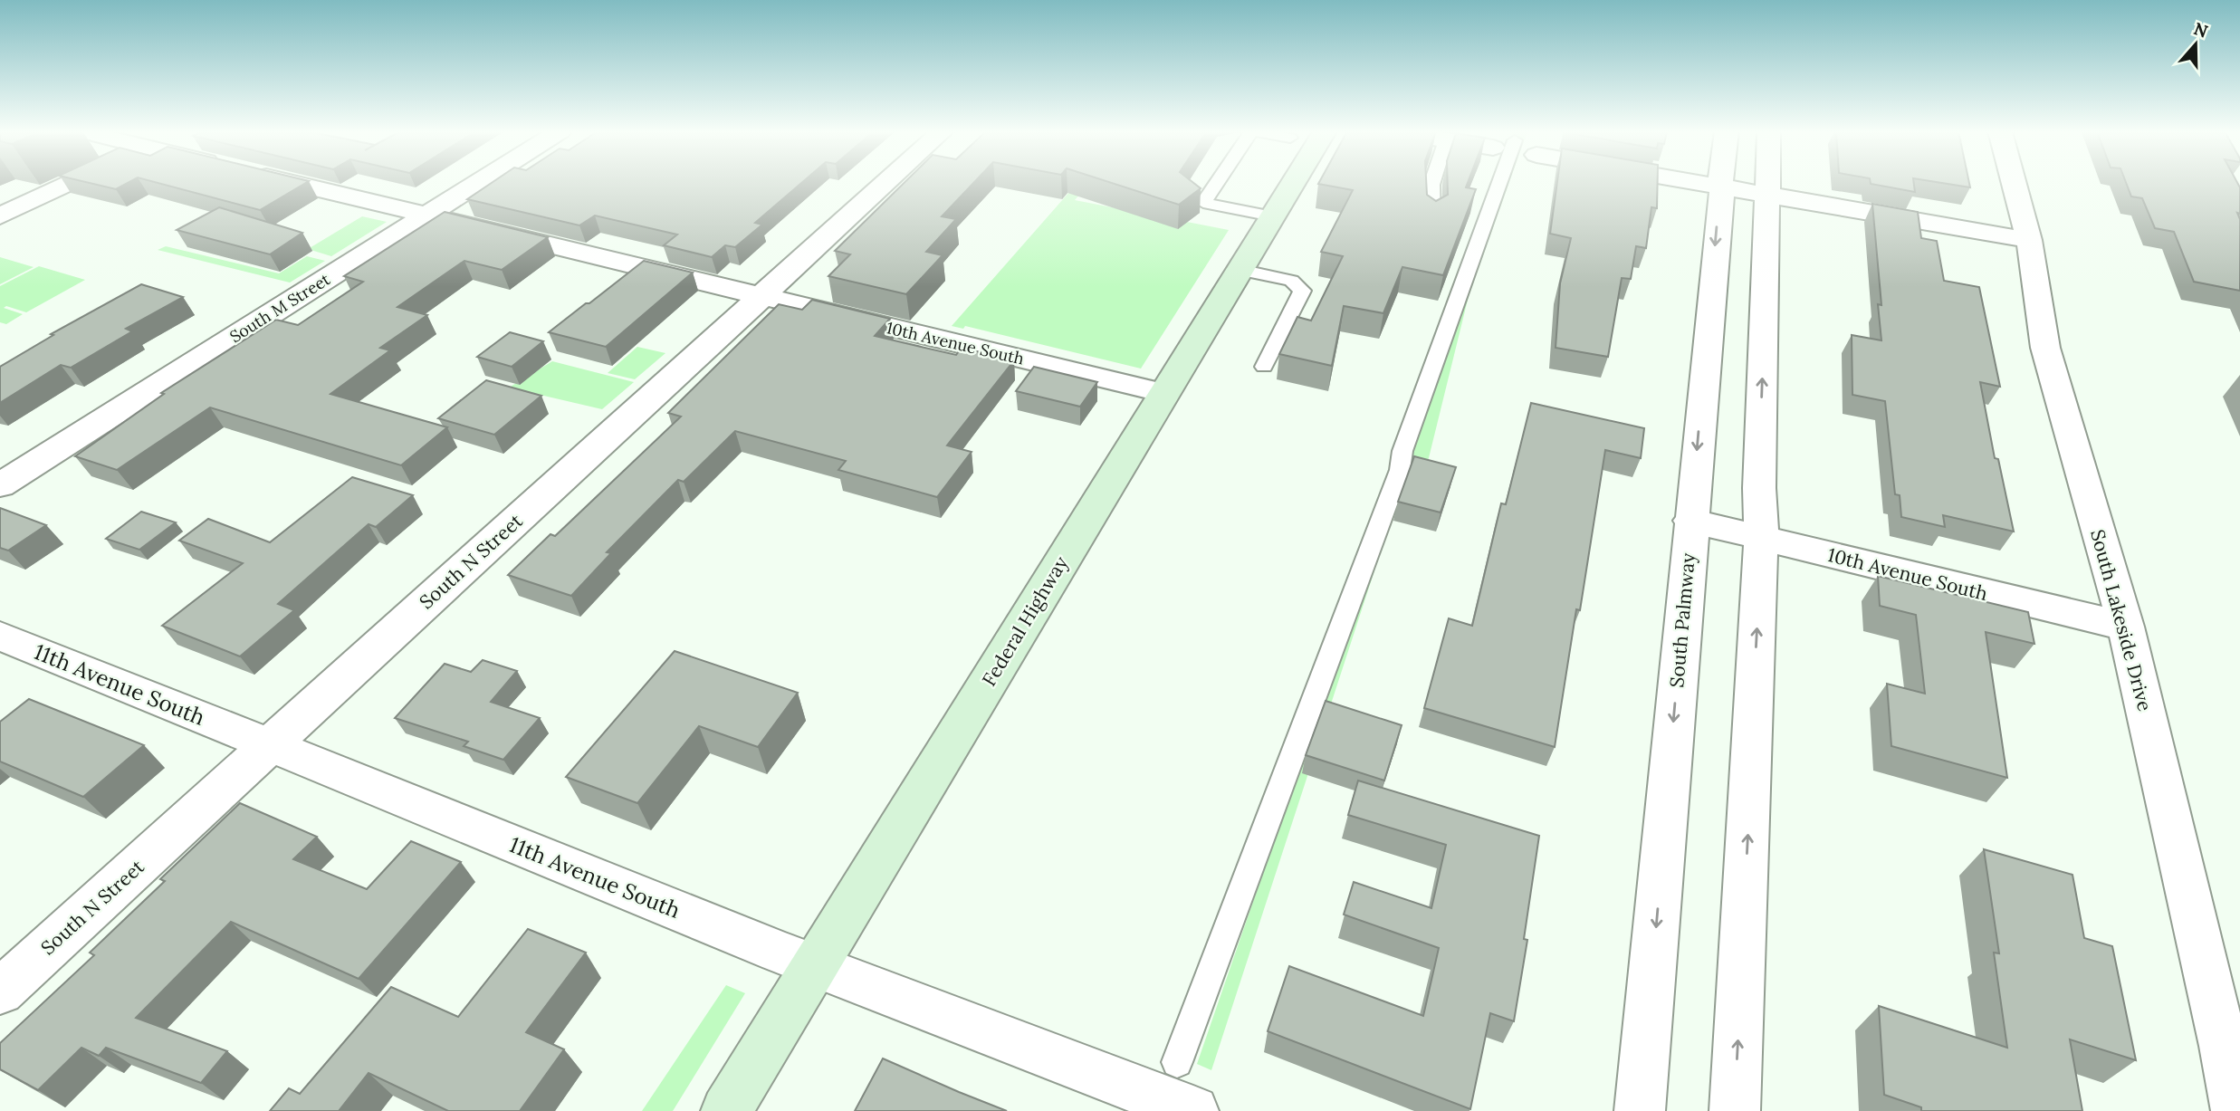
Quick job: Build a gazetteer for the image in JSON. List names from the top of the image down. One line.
{"streets":{"main road":["Federal Highway"],"street":["South M Street","10th Avenue South","South N Street","South Palmway","South Lakeside Drive","11th Avenue South"]},"crossings":[["South M Street","10th Avenue South"],["10th Avenue South","South N Street"],["10th Avenue South","South Palmway"],["10th Avenue South","South Lakeside Drive"],["10th Avenue South","Federal Highway"],["South N Street","11th Avenue South"],["Federal Highway","11th Avenue South"]],"north":"top"}
